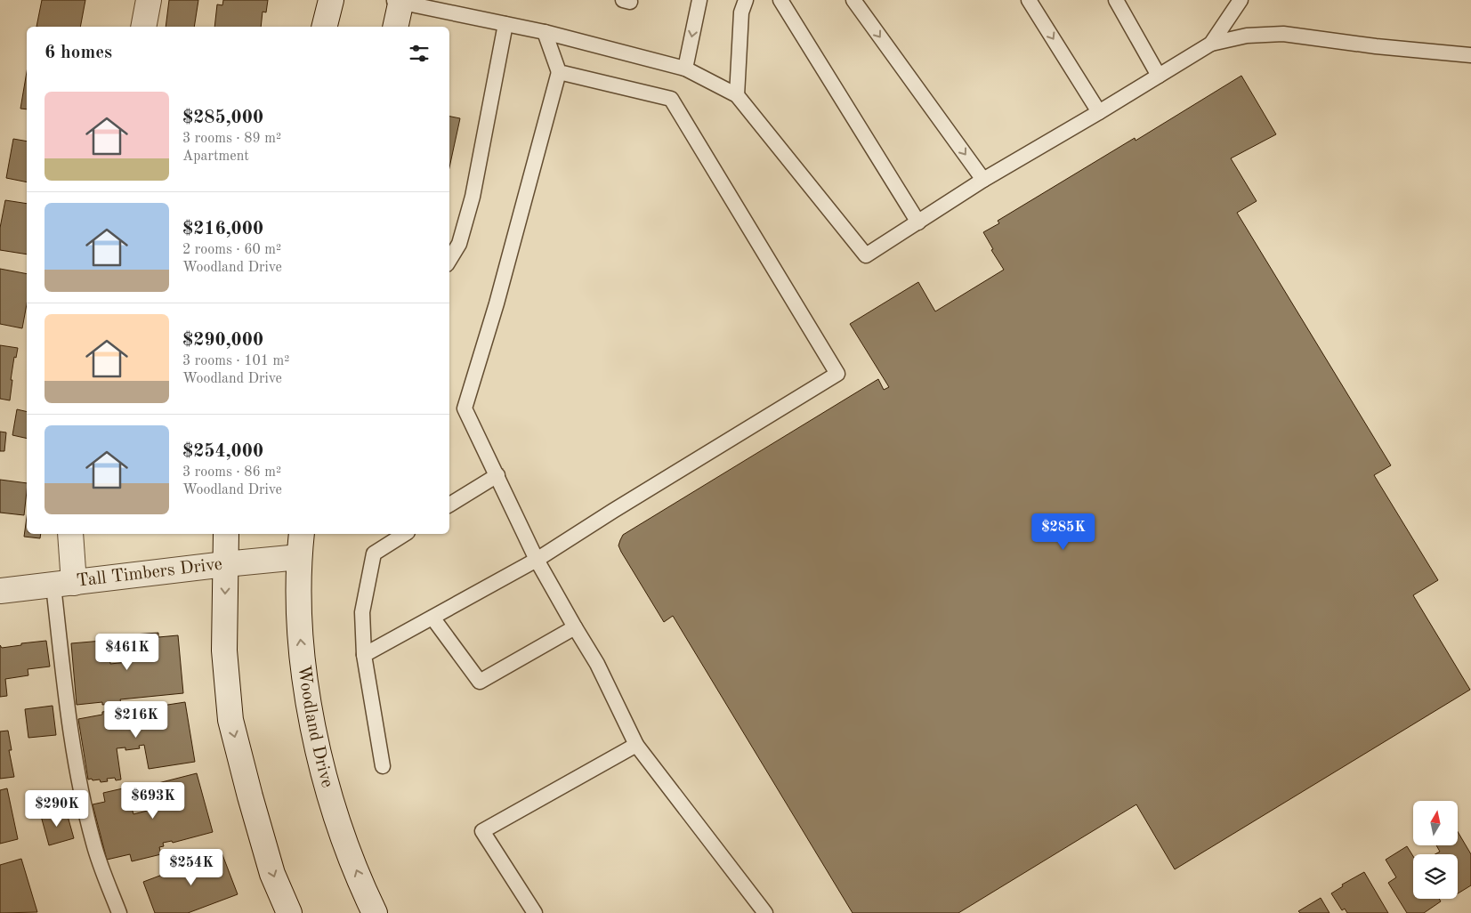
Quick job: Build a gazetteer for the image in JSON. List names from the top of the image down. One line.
{"streets":{"street":["Tall Timbers Drive","Woodland Drive"]},"crossings":[["Tall Timbers Drive","Woodland Drive"]],"north":"top","page":{"heading":"6 homes","list":[{"name":"$285,000","note":"3 rooms · 89 m² · Apartment"},{"name":"$216,000","note":"2 rooms · 60 m² · Woodland Drive"},{"name":"$290,000","note":"3 rooms · 101 m² · Woodland Drive"},{"name":"$254,000","note":"3 rooms · 86 m² · Woodland Drive"}],"price":["$285K","$461K","$216K","$693K","$290K","$254K"]}}
